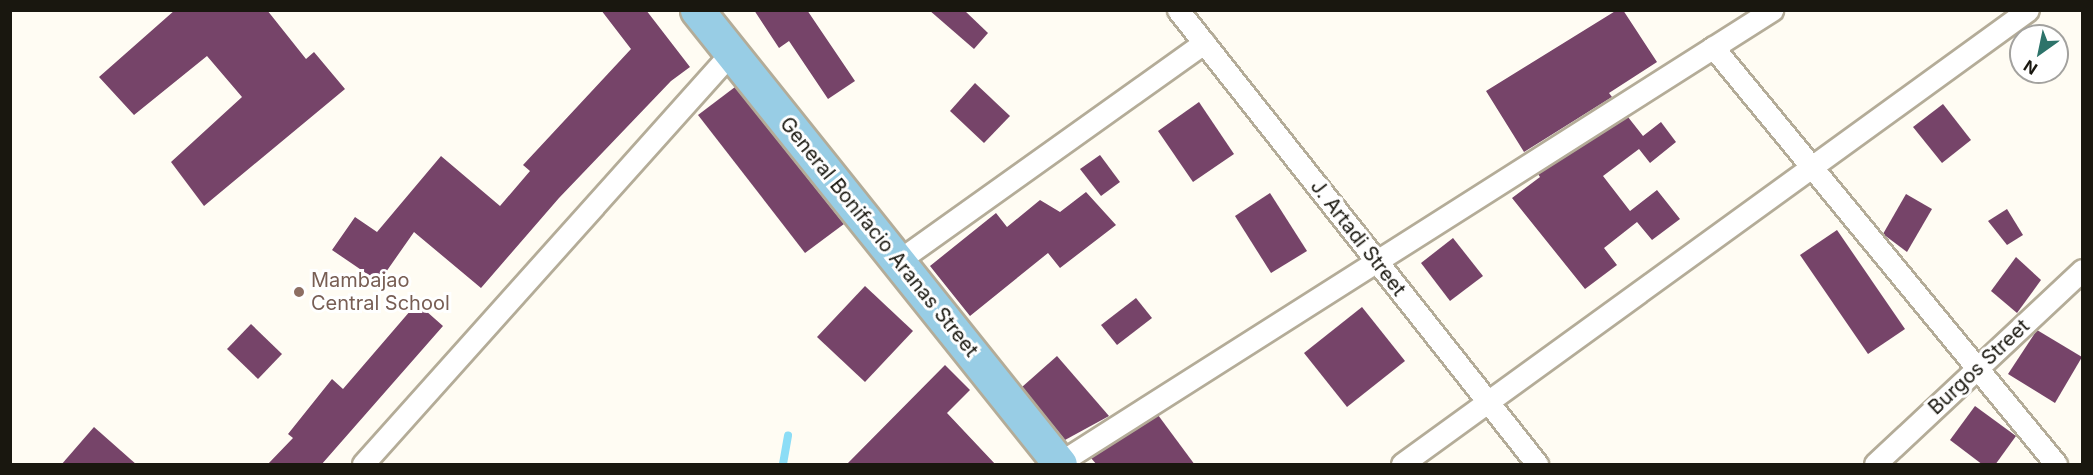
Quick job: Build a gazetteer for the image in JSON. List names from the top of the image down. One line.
{"streets":{"main road":["General Bonifacio Aranas Street"],"street":["J. Artadi Street","Burgos Street"]},"places":["Mambajao Central School"],"north":"bottom left"}
